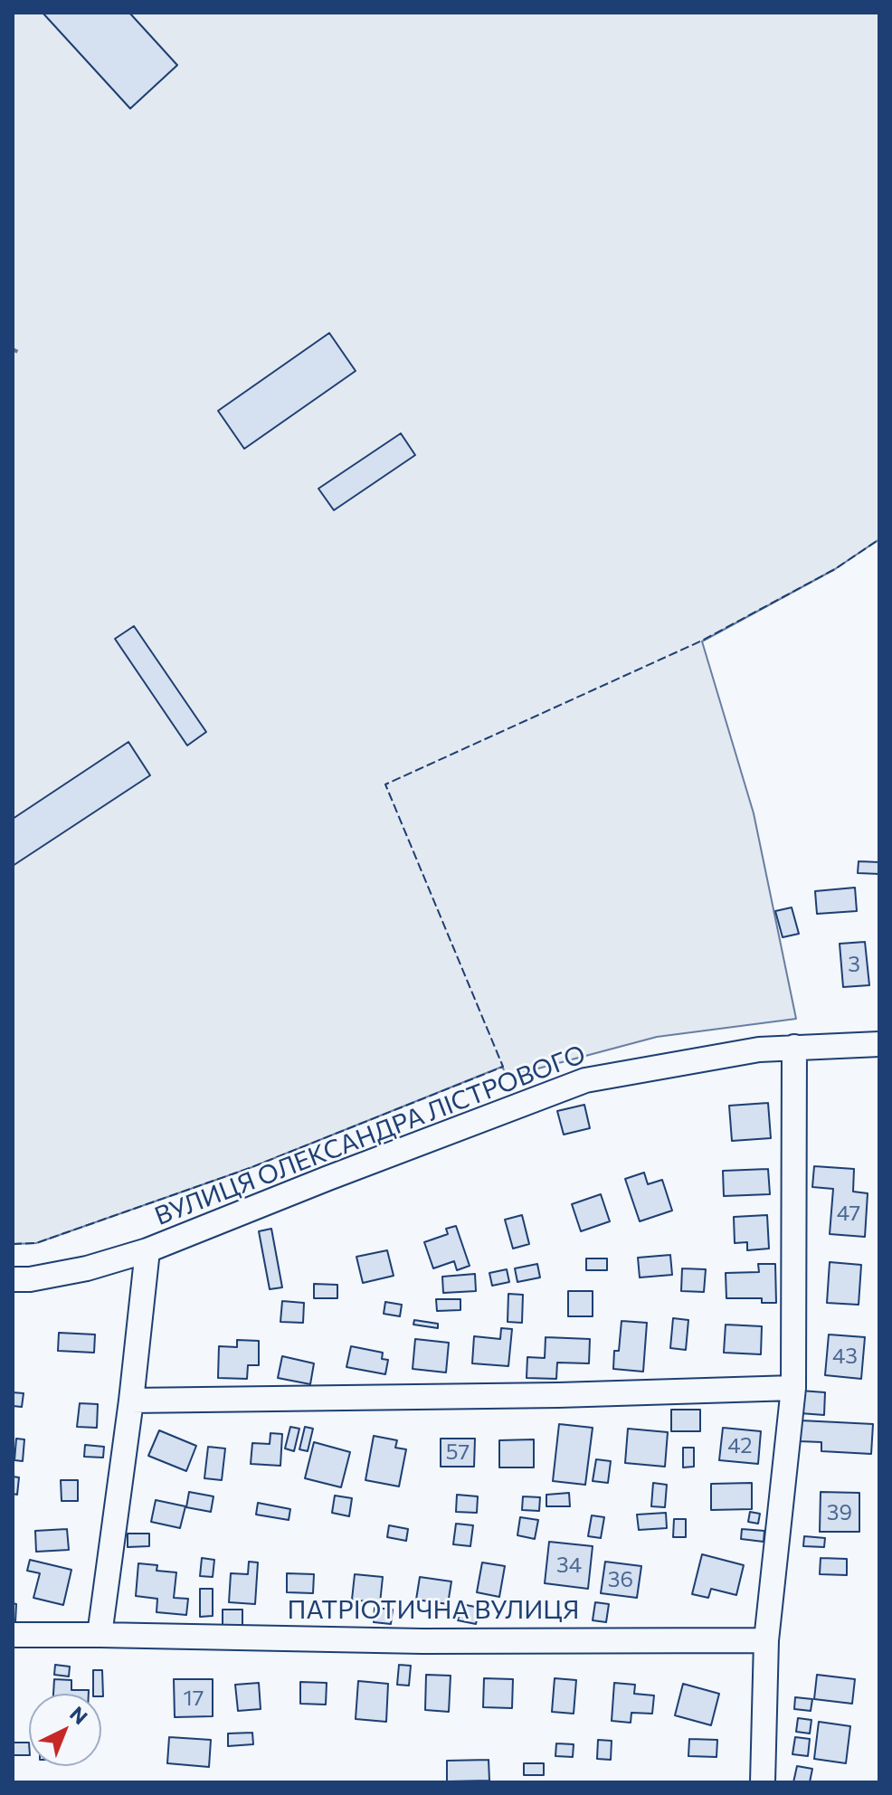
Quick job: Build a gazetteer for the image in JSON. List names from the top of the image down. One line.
{"streets":{"street":["ВУЛИЦЯ ОЛЕКСАНДРА ЛІСТРОВОГО","ПАТРІОТИЧНА ВУЛИЦЯ"]},"house_numbers":["3","47","43","42","57","39","34","36","17"],"north":"top right"}
